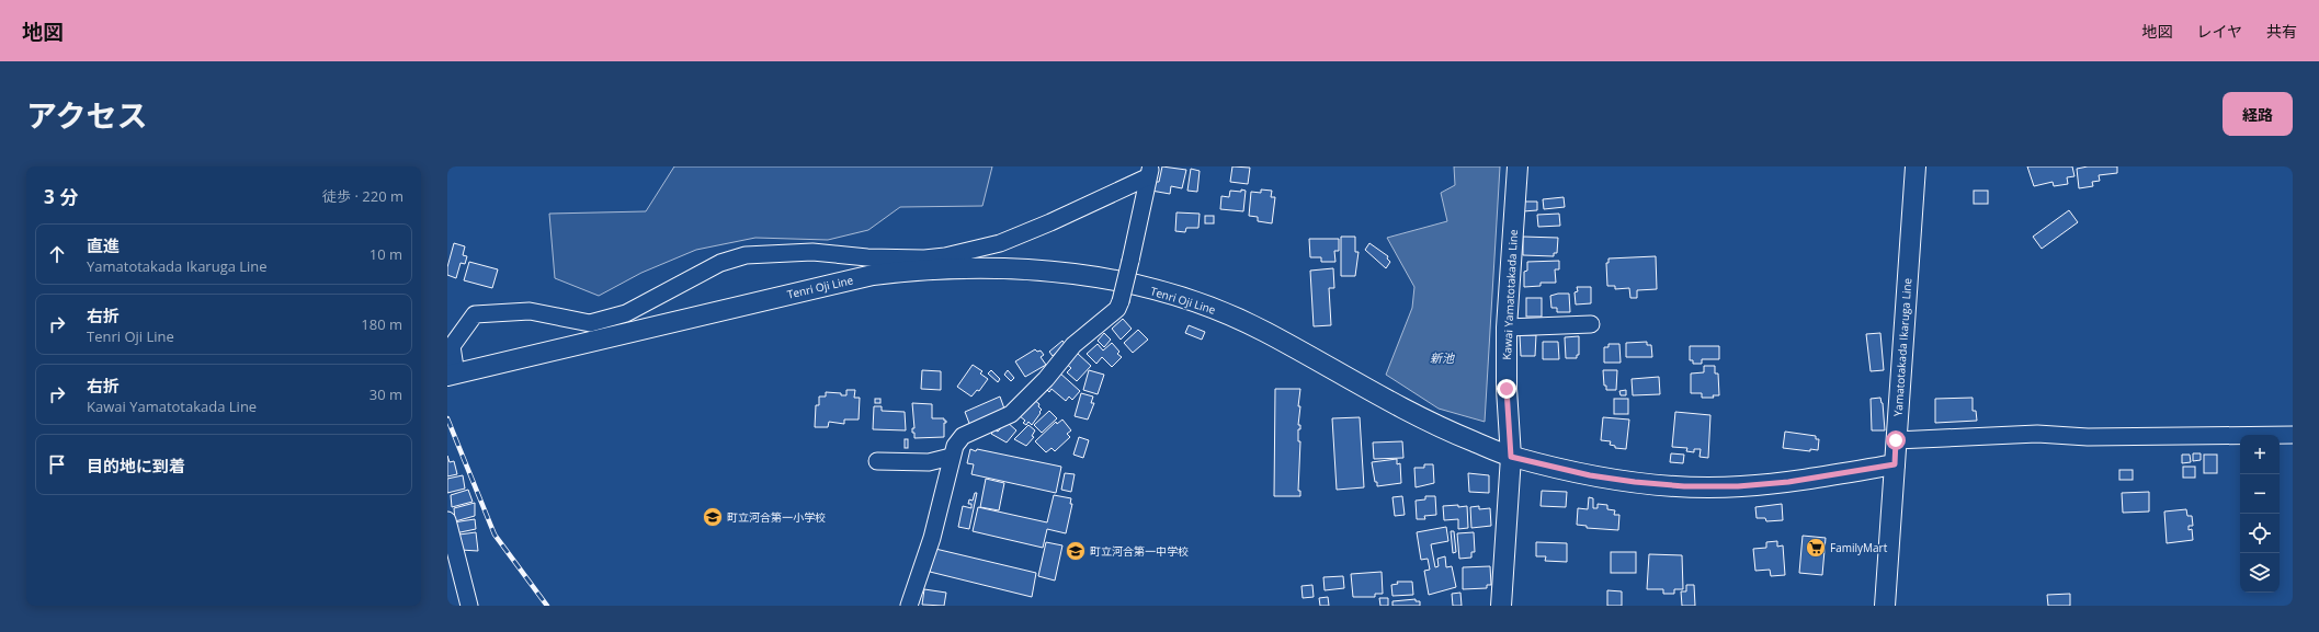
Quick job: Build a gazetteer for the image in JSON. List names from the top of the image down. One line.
{"streets":{"main road":["Tenri Oji Line","Kawai Yamatotakada Line","Yamatotakada Ikaruga Line"]},"crossings":[["Tenri Oji Line","Kawai Yamatotakada Line"],["Tenri Oji Line","Yamatotakada Ikaruga Line"]],"water":["新池"],"places":{"school or university":["町立河合第一小学校","町立河合第一中学校"],"supermarket":["FamilyMart"]},"page":{"header":"地図","nav":["地図","レイヤ","共有"],"title":"アクセス","buttons":"経路","heading":["3 分","徒歩 · 220 m"],"list":[["直進","Yamatotakada Ikaruga Line","10 m"],["右折","Tenri Oji Line","180 m"],["右折","Kawai Yamatotakada Line","30 m"],"目的地に到着"],"map_buttons":["+","−"]}}
